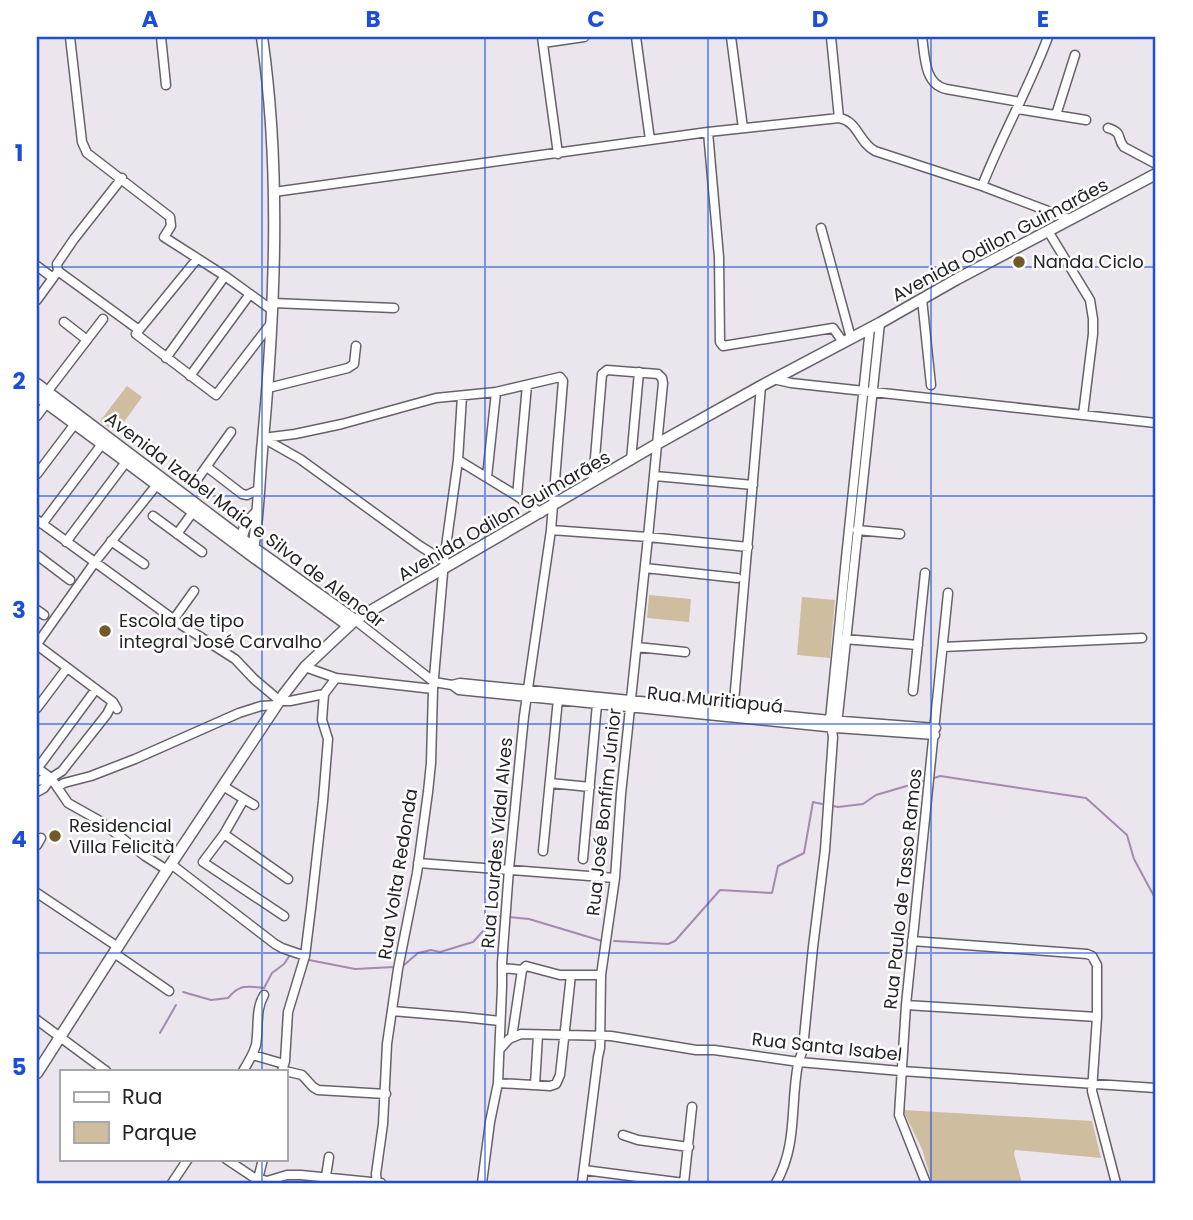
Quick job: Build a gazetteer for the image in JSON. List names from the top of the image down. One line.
{"streets":{"street":["Avenida Odilon Guimarães","Avenida Izabel Maia e Silva de Alencar","Rua Muritiapuá","Rua José Bonfim Júnior","Rua Lourdes Vídal Alves","Rua Volta Redonda","Rua Paulo de Tasso Ramos","Rua Santa Isabel"]},"crossings":[["Avenida Odilon Guimarães","Avenida Izabel Maia e Silva de Alencar"],["Avenida Odilon Guimarães","Rua Muritiapuá"],["Avenida Odilon Guimarães","Rua José Bonfim Júnior"],["Avenida Odilon Guimarães","Rua Lourdes Vídal Alves"],["Avenida Odilon Guimarães","Rua Volta Redonda"],["Avenida Izabel Maia e Silva de Alencar","Rua Muritiapuá"],["Avenida Izabel Maia e Silva de Alencar","Rua Volta Redonda"],["Rua Muritiapuá","Rua José Bonfim Júnior"],["Rua Muritiapuá","Rua Lourdes Vídal Alves"],["Rua Muritiapuá","Rua Volta Redonda"],["Rua Muritiapuá","Rua Paulo de Tasso Ramos"],["Rua José Bonfim Júnior","Rua Santa Isabel"],["Rua Paulo de Tasso Ramos","Rua Santa Isabel"]],"places":["Nanda Ciclo","Escola de tipo integral José Carvalho","Residencial Villa Felicità"],"legend":["Rua","Parque"],"grid":{"columns":["A","B","C","D","E"],"rows":["1","2","3","4","5"]}}
